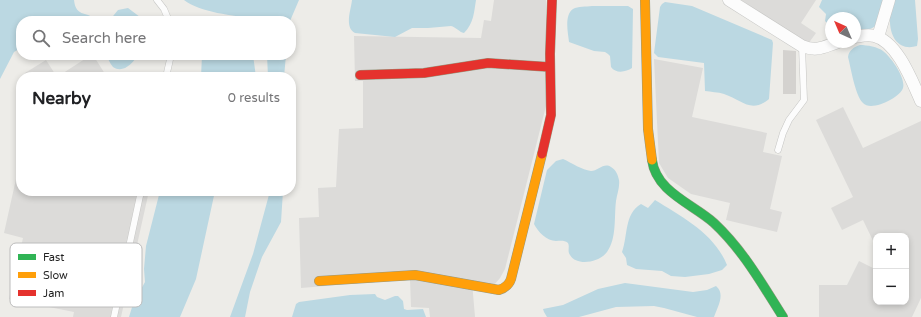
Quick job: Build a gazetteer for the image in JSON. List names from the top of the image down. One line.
{"legend":["Fast","Slow","Jam"],"north":"top left","page":{"search":"Search here","heading":["Nearby","0 results"],"map_buttons":["+","−"]}}
